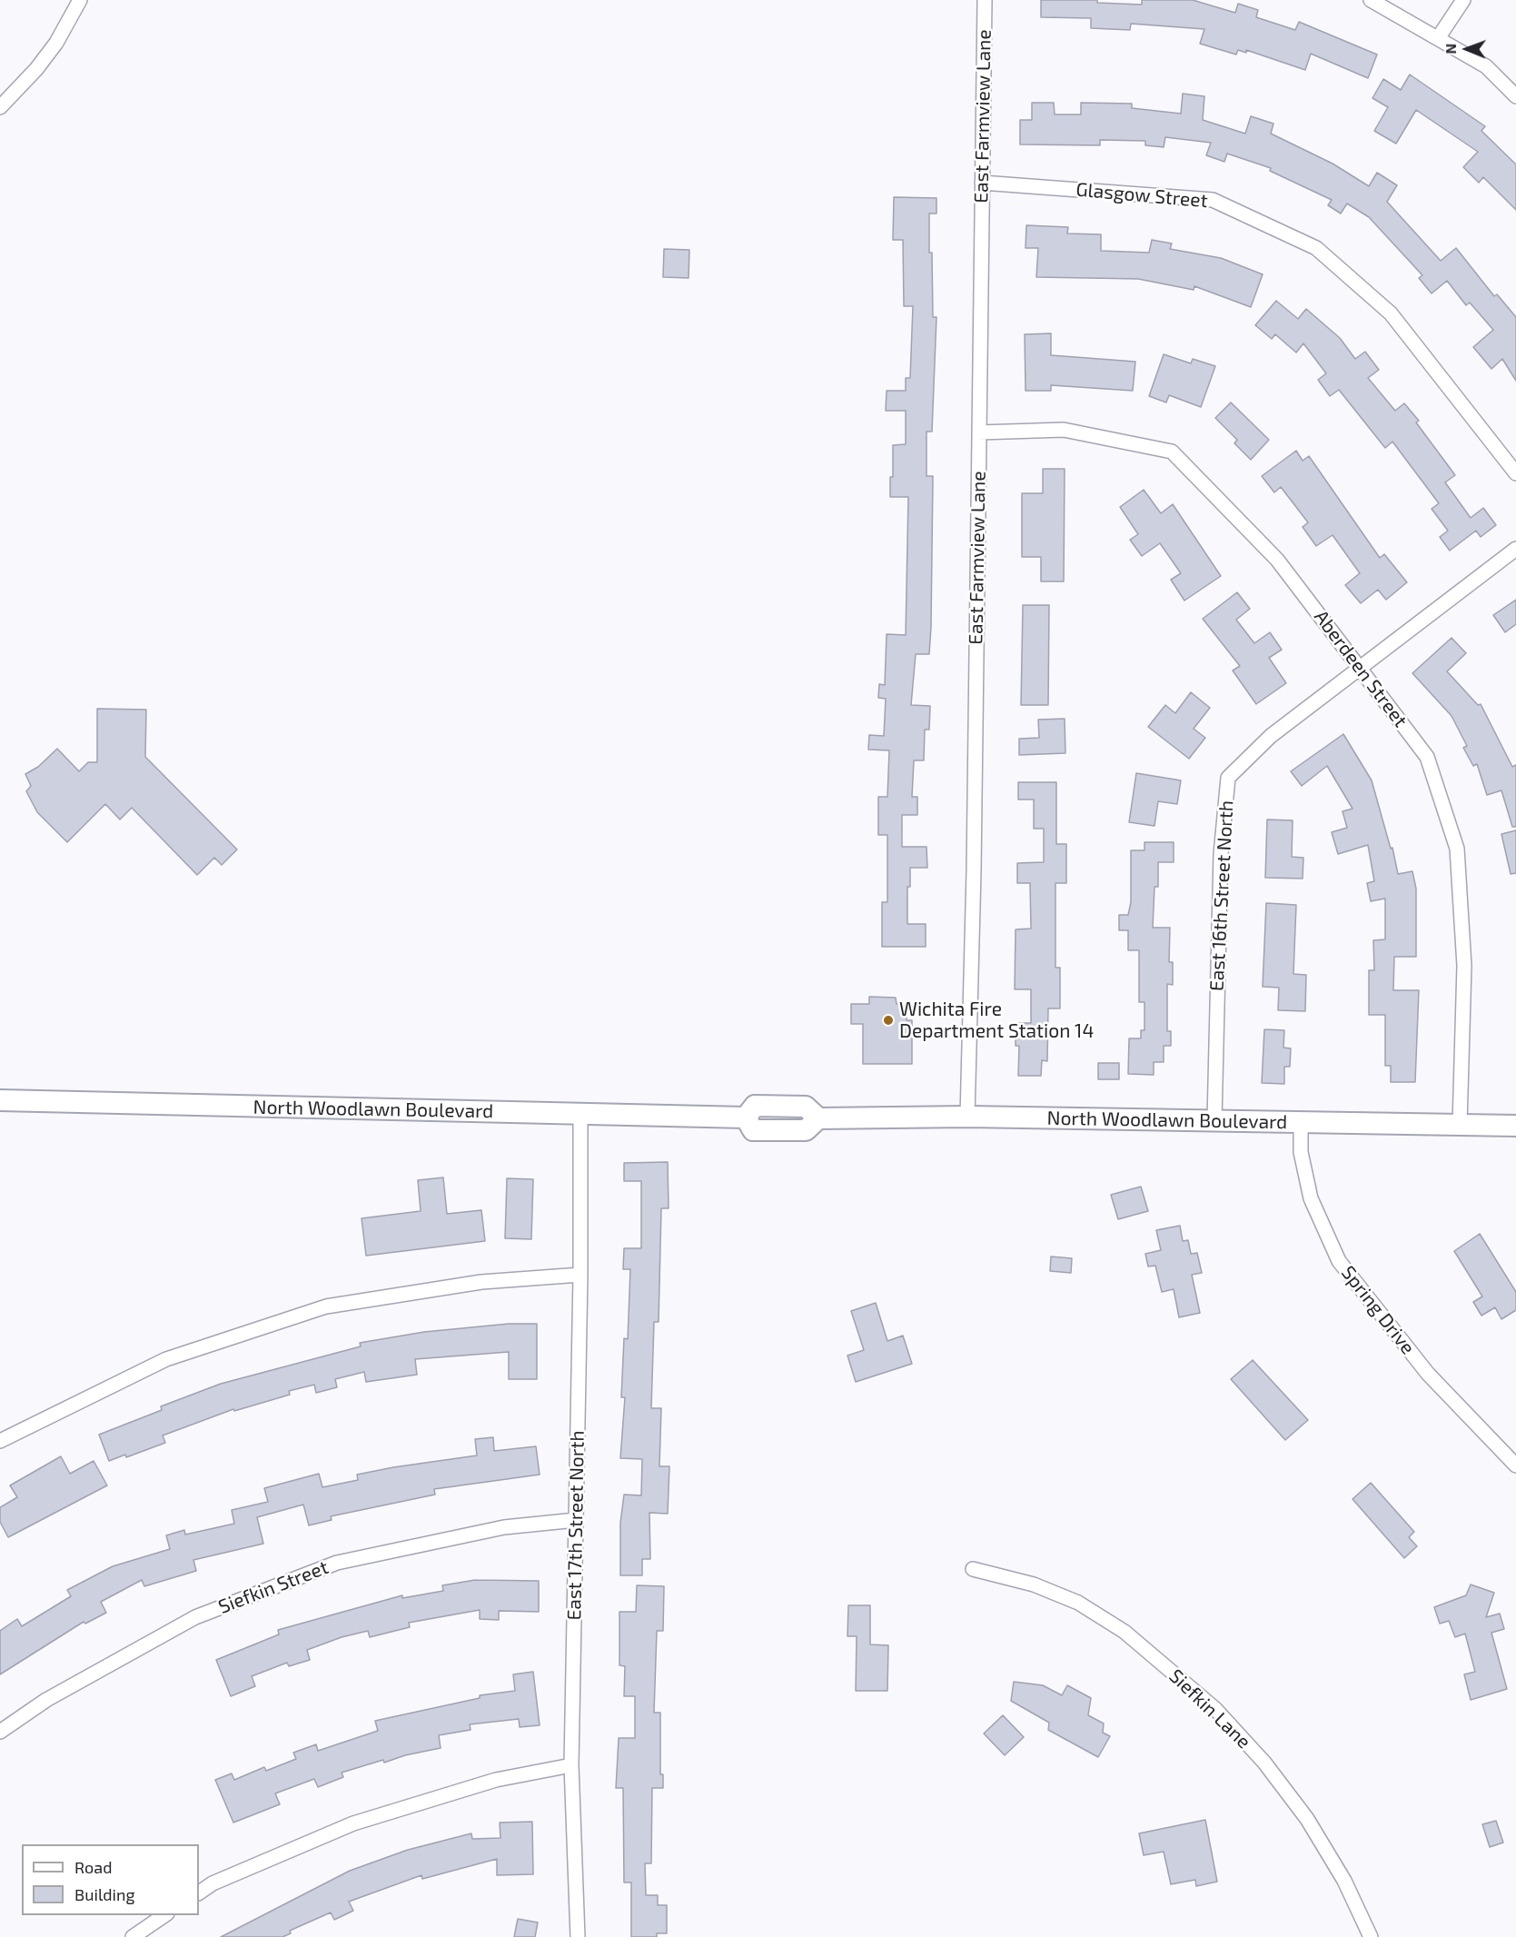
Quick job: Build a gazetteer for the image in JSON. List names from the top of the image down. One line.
{"streets":{"main road":["North Woodlawn Boulevard"],"street":["East Farmview Lane","Glasgow Street","Aberdeen Street","East 16th Street North","Spring Drive","East 17th Street North","Siefkin Street","Siefkin Lane"]},"crossings":[["East Farmview Lane","Glasgow Street"],["East Farmview Lane","Aberdeen Street"],["East Farmview Lane","North Woodlawn Boulevard"],["Aberdeen Street","East 16th Street North"],["Aberdeen Street","North Woodlawn Boulevard"],["East 16th Street North","North Woodlawn Boulevard"],["North Woodlawn Boulevard","Spring Drive"],["North Woodlawn Boulevard","East 17th Street North"],["East 17th Street North","Siefkin Street"]],"places":["Wichita Fire Department Station 14"],"legend":["Road","Building"],"north":"left"}
